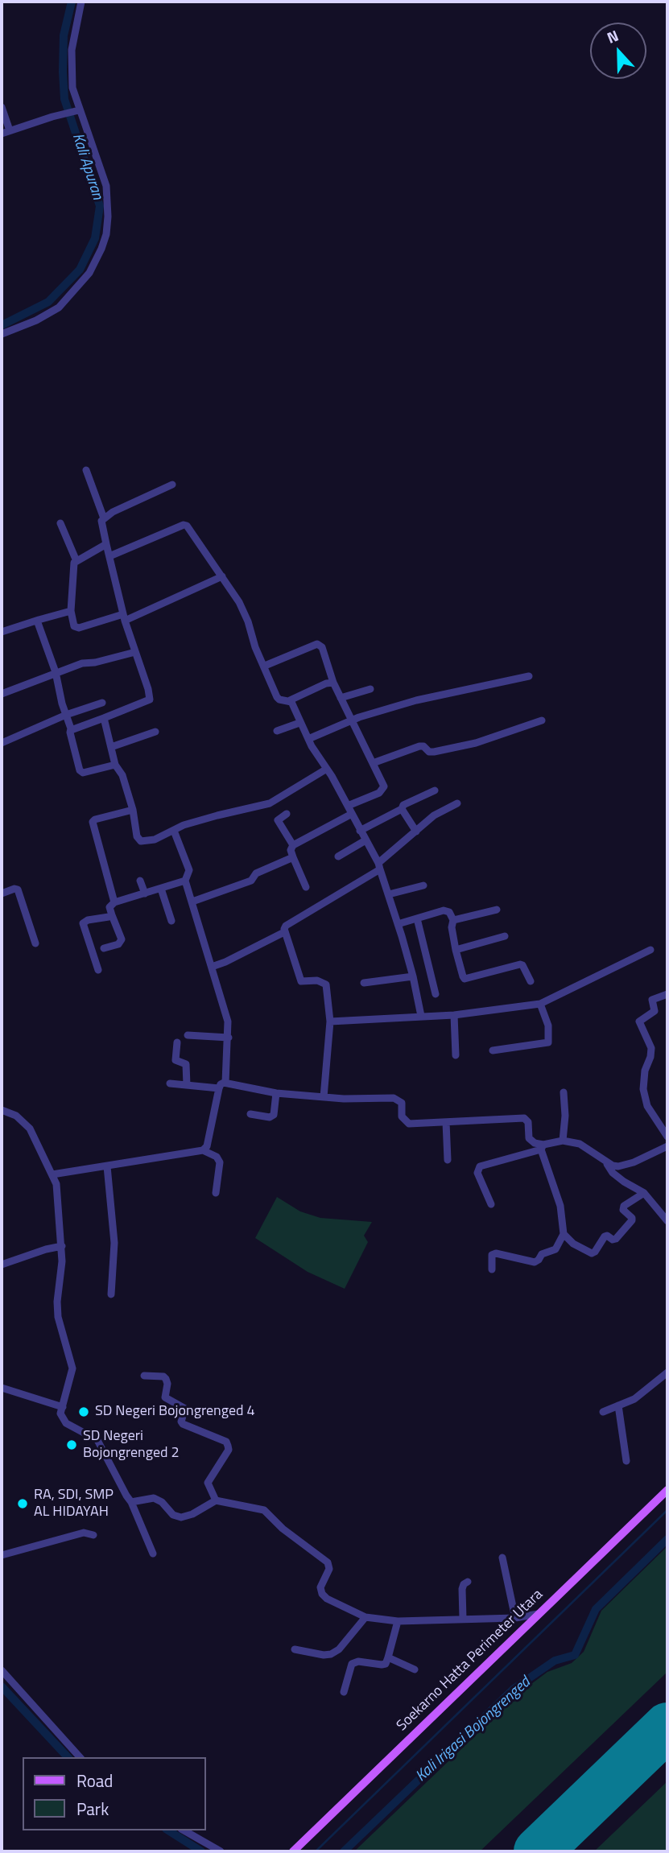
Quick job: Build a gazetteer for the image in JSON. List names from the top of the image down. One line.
{"streets":{"main road":["Soekarno Hatta Perimeter Utara"]},"water":["Kali Apuran","Kali Irigasi Bojongrenged"],"places":["SD Negeri Bojongrenged 4","SD Negeri Bojongrenged 2","RA, SDI, SMP AL HIDAYAH"],"legend":["Road","Park"],"north":"top"}
